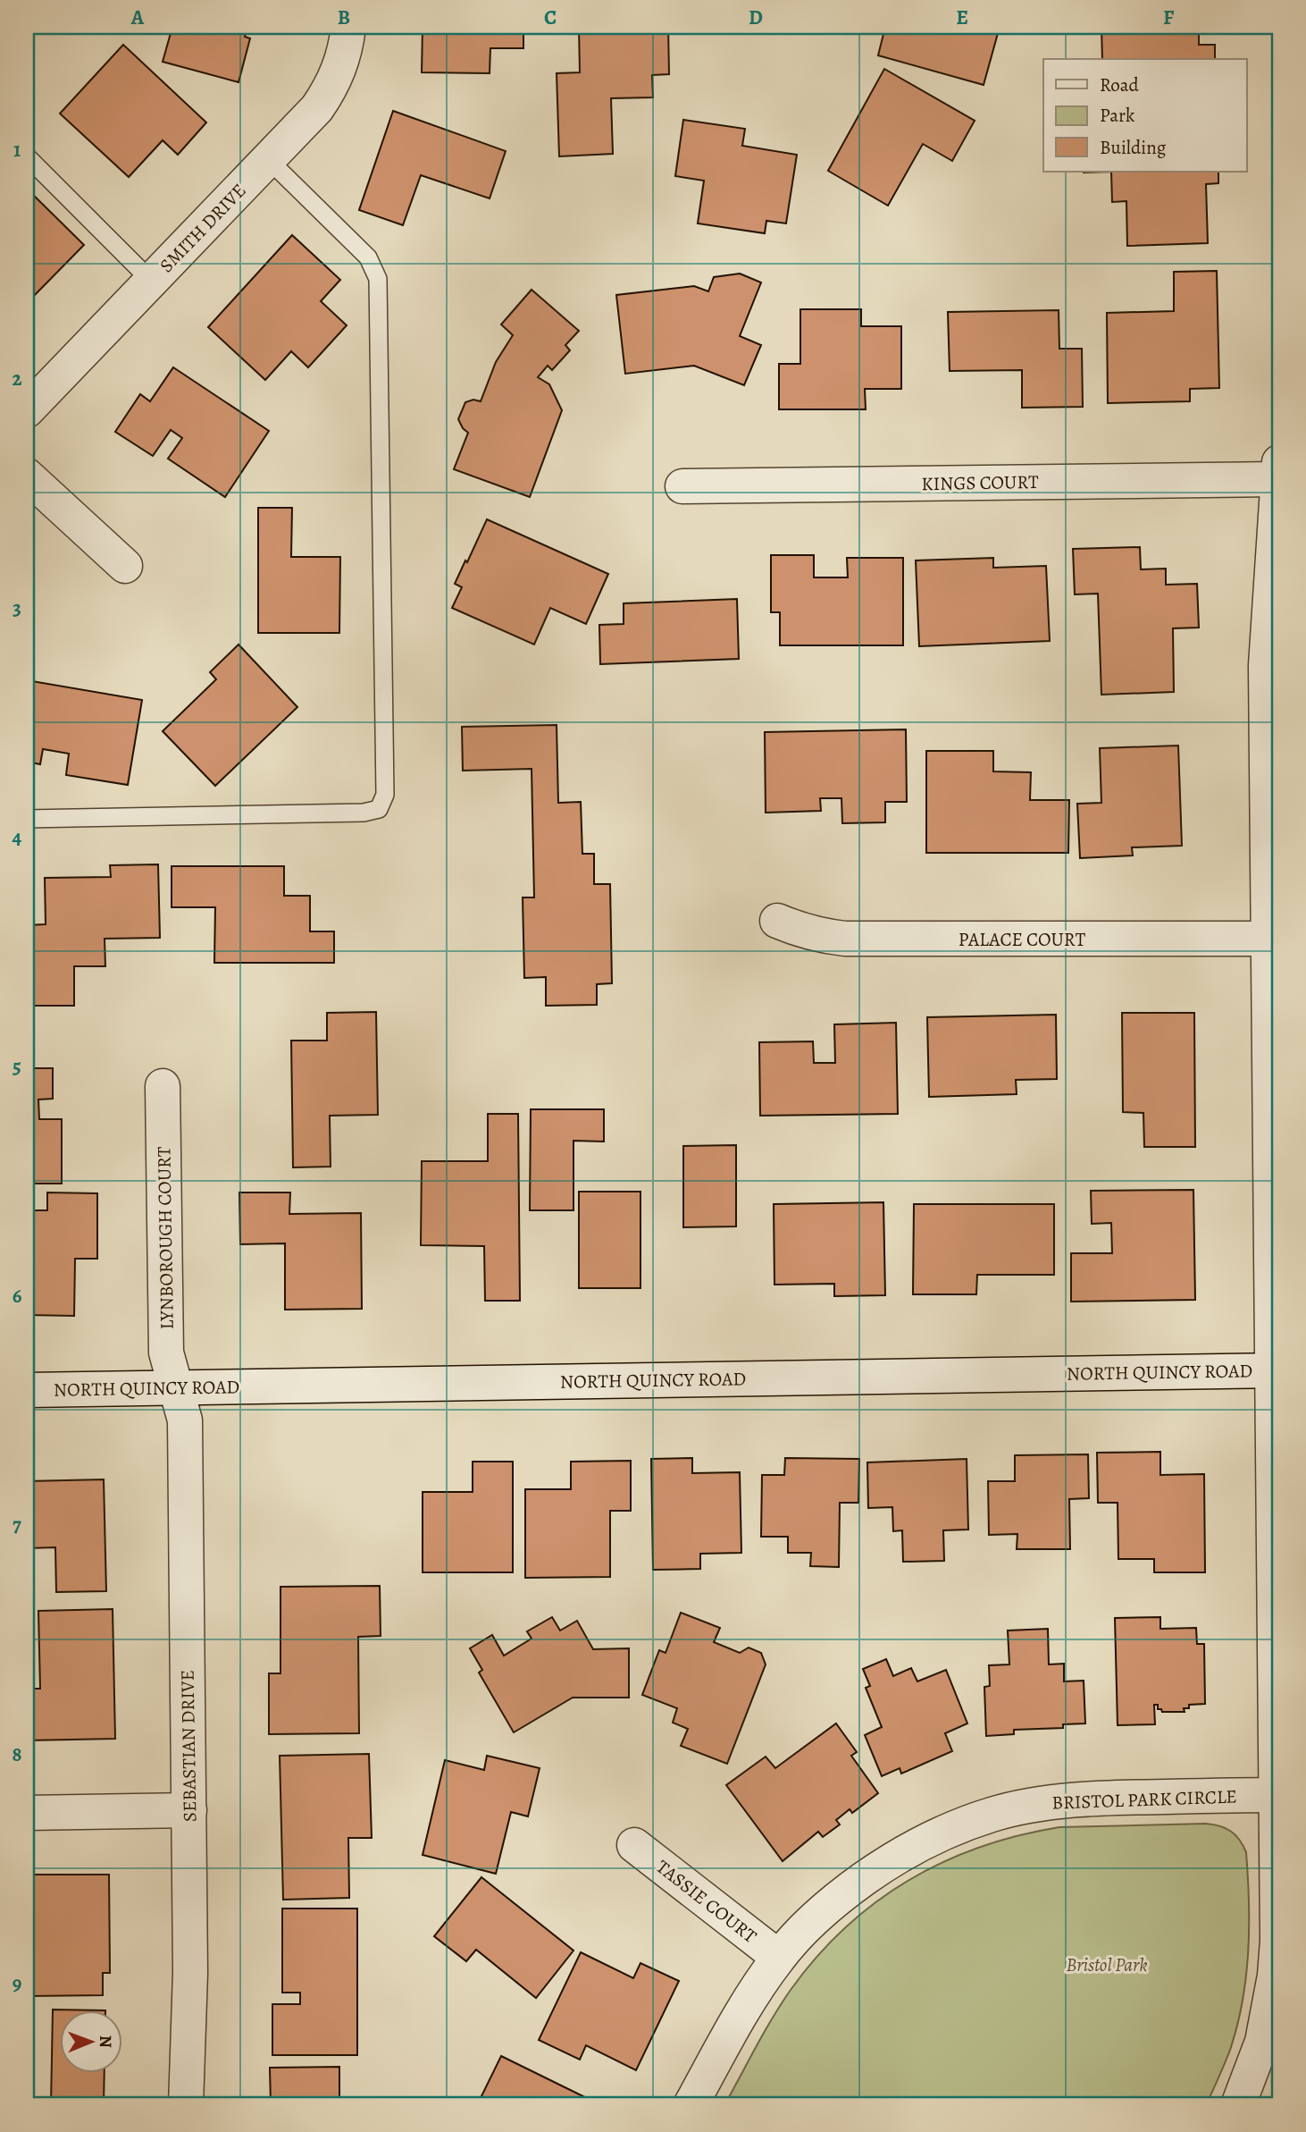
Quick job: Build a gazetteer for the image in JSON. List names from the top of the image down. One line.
{"streets":{"street":["SMITH DRIVE","KINGS COURT","PALACE COURT","LYNBOROUGH COURT","NORTH QUINCY ROAD","SEBASTIAN DRIVE","BRISTOL PARK CIRCLE","TASSIE COURT"]},"crossings":[["LYNBOROUGH COURT","NORTH QUINCY ROAD"],["LYNBOROUGH COURT","SEBASTIAN DRIVE"],["NORTH QUINCY ROAD","SEBASTIAN DRIVE"],["BRISTOL PARK CIRCLE","TASSIE COURT"]],"parks":["Bristol Park"],"legend":["Road","Park","Building"],"north":"right","grid":{"columns":["A","B","C","D","E","F"],"rows":["1","2","3","4","5","6","7","8","9"]}}
